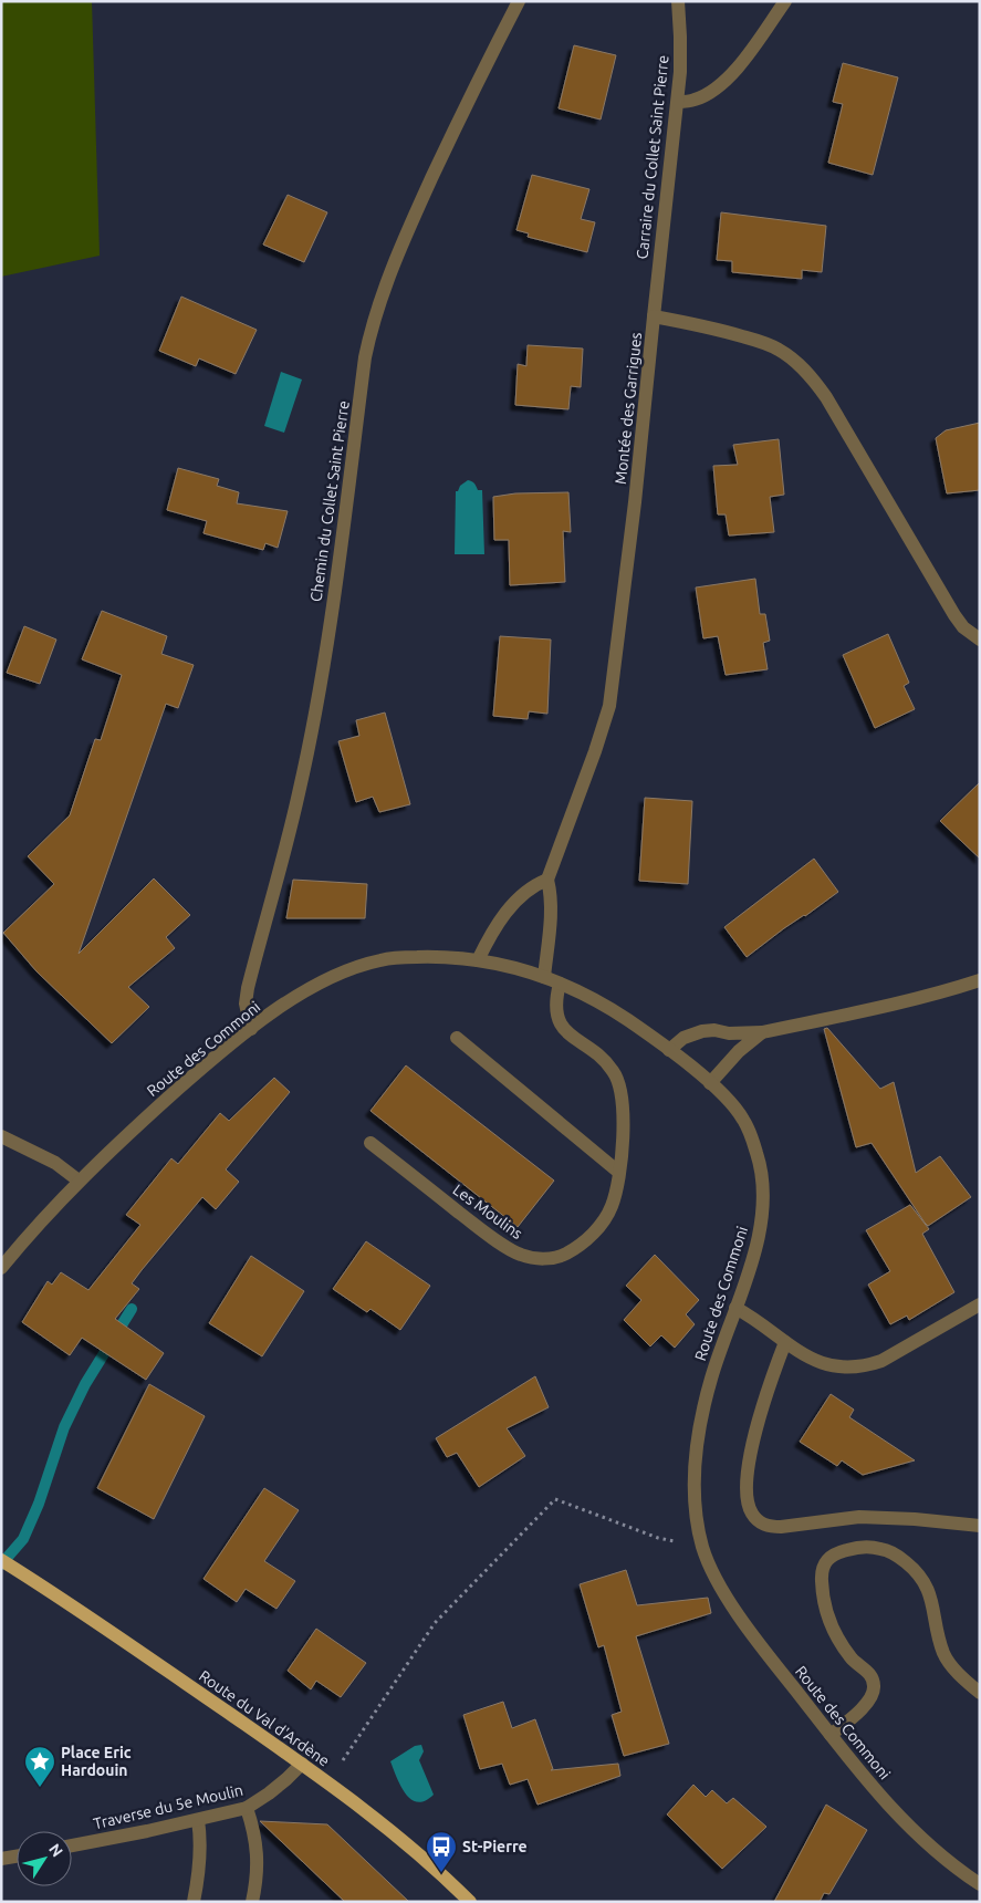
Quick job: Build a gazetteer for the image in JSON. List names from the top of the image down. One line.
{"streets":{"main road":["Route du Val d'Ardène"],"street":["Carraire du Collet Saint Pierre","Montée des Garrigues","Chemin du Collet Saint Pierre","Route des Commoni","Les Moulins","Traverse du 5e Moulin"]},"crossings":[["Carraire du Collet Saint Pierre","Montée des Garrigues"],["Montée des Garrigues","Route des Commoni"],["Chemin du Collet Saint Pierre","Route des Commoni"],["Route des Commoni","Les Moulins"],["Route du Val d'Ardène","Traverse du 5e Moulin"]],"places":{"place":["Place Eric Hardouin"],"bus stop":["St-Pierre"]},"north":"top right"}
